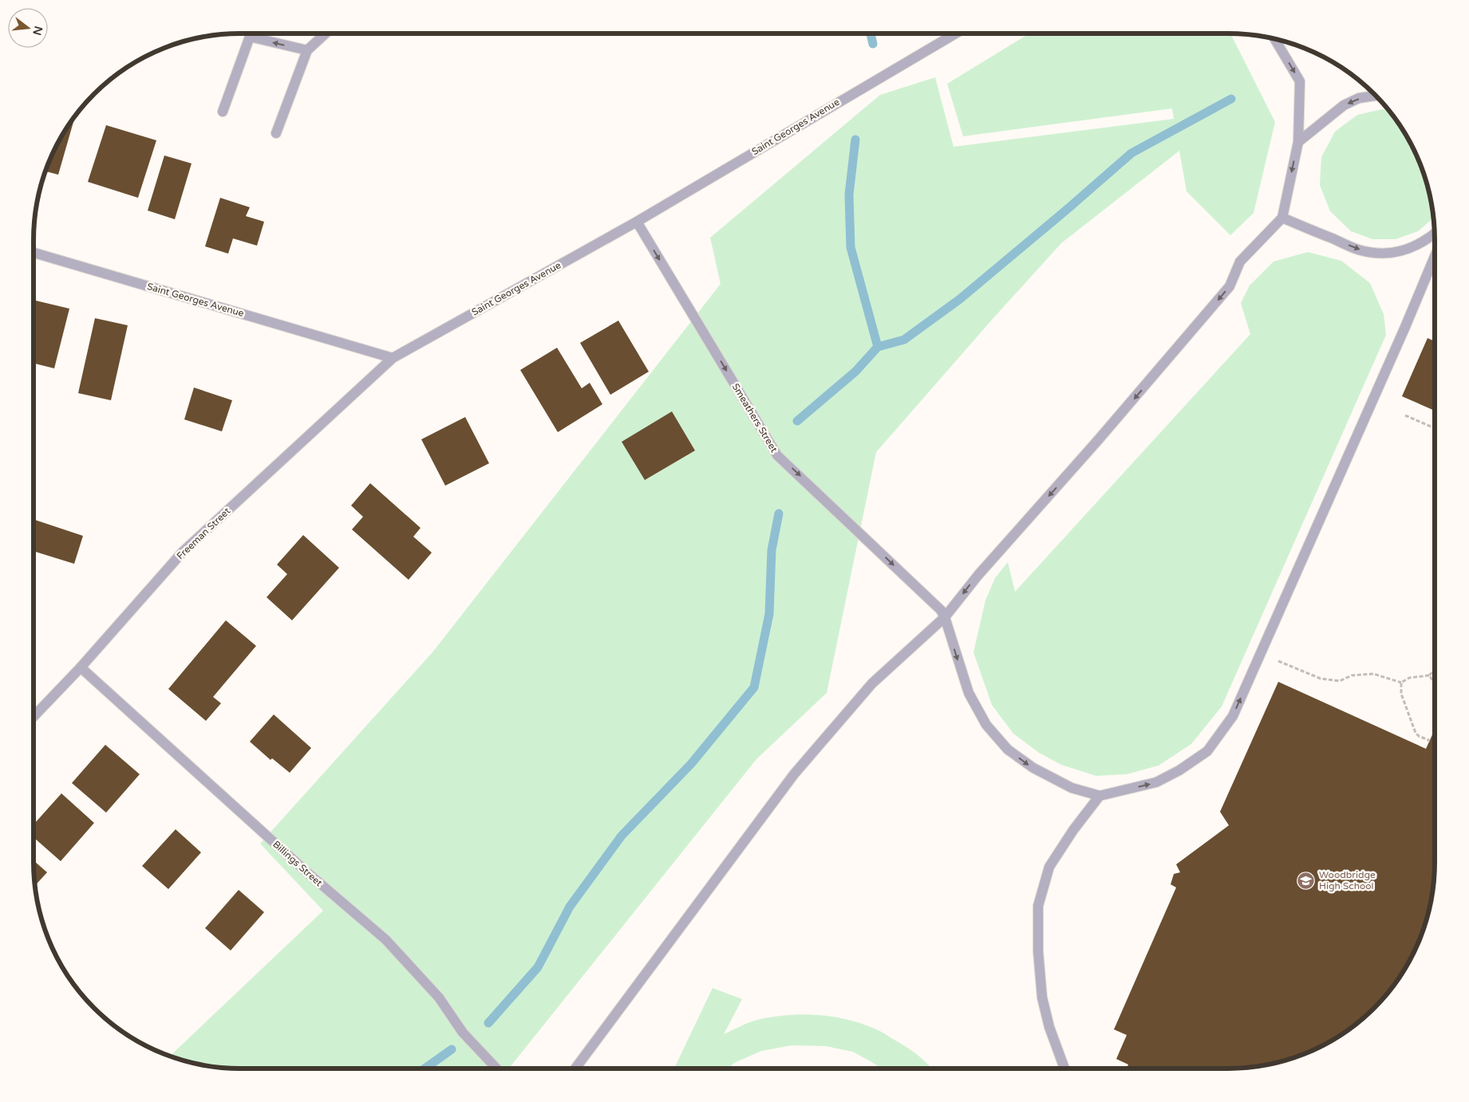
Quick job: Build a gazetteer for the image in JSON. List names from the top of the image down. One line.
{"streets":{"street":["Saint Georges Avenue","Smeathers Street","Freeman Street","Billings Street"]},"crossings":[["Saint Georges Avenue","Smeathers Street"],["Saint Georges Avenue","Freeman Street"],["Freeman Street","Billings Street"]],"one_way":["Smeathers Street"],"places":{"school or university":["Woodbridge High School"]},"north":"right"}
